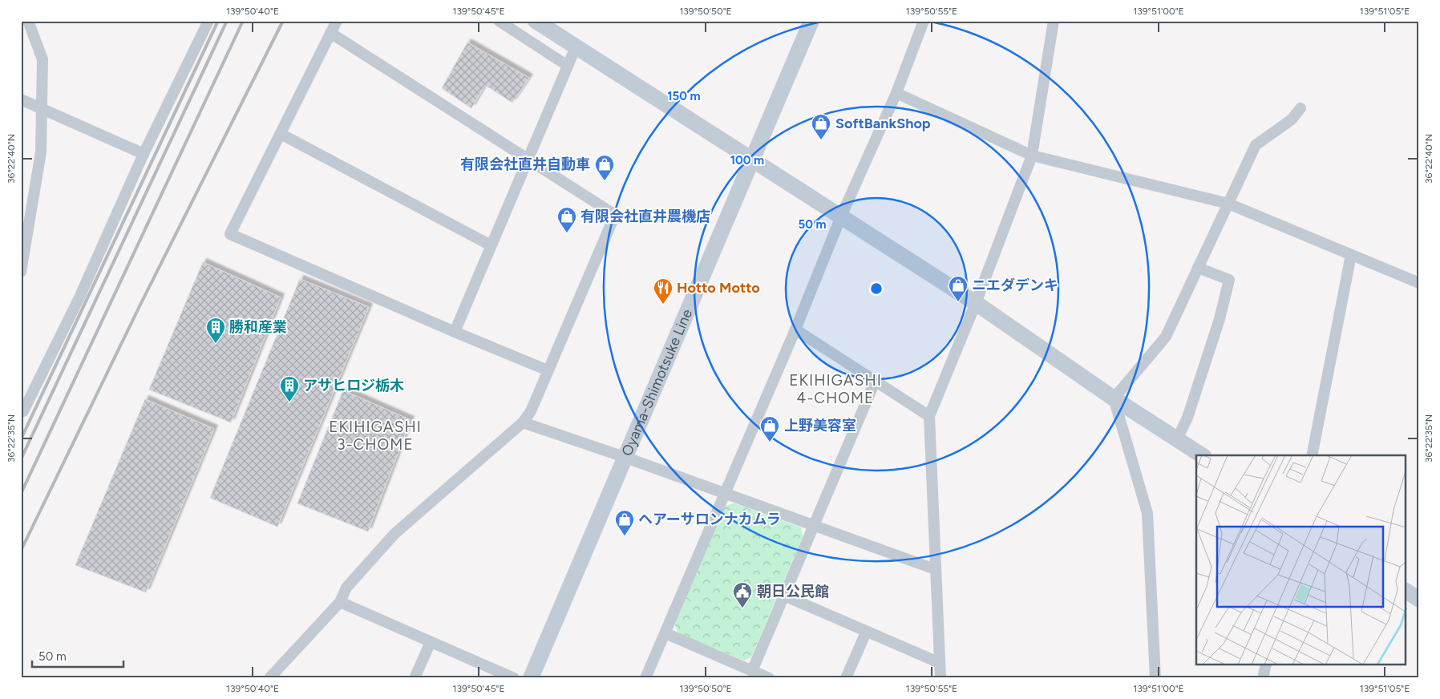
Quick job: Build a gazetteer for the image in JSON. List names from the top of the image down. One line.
{"streets":{"street":["Oyama-Shimotsuke Line"]},"districts":["EKIHIGASHI 4-CHOME","EKIHIGASHI 3-CHOME"],"places":{"shop":["SoftBankShop","有限会社直井自動車","有限会社直井農機店","ニエダデンキ","上野美容室","ヘアーサロンナカムラ"],"restaurant":["Hotto Motto"],"building":["勝和産業","アサヒロジ栃木"],"public building":["朝日公民館"]},"scale_bar":"50 m","coordinates":["139°50'40\"E","139°50'45\"E","139°50'50\"E","139°50'55\"E","139°51'00\"E","139°51'05\"E","36°22'40\"N","36°22'35\"N"],"rings":["150 m","100 m","50 m"]}
